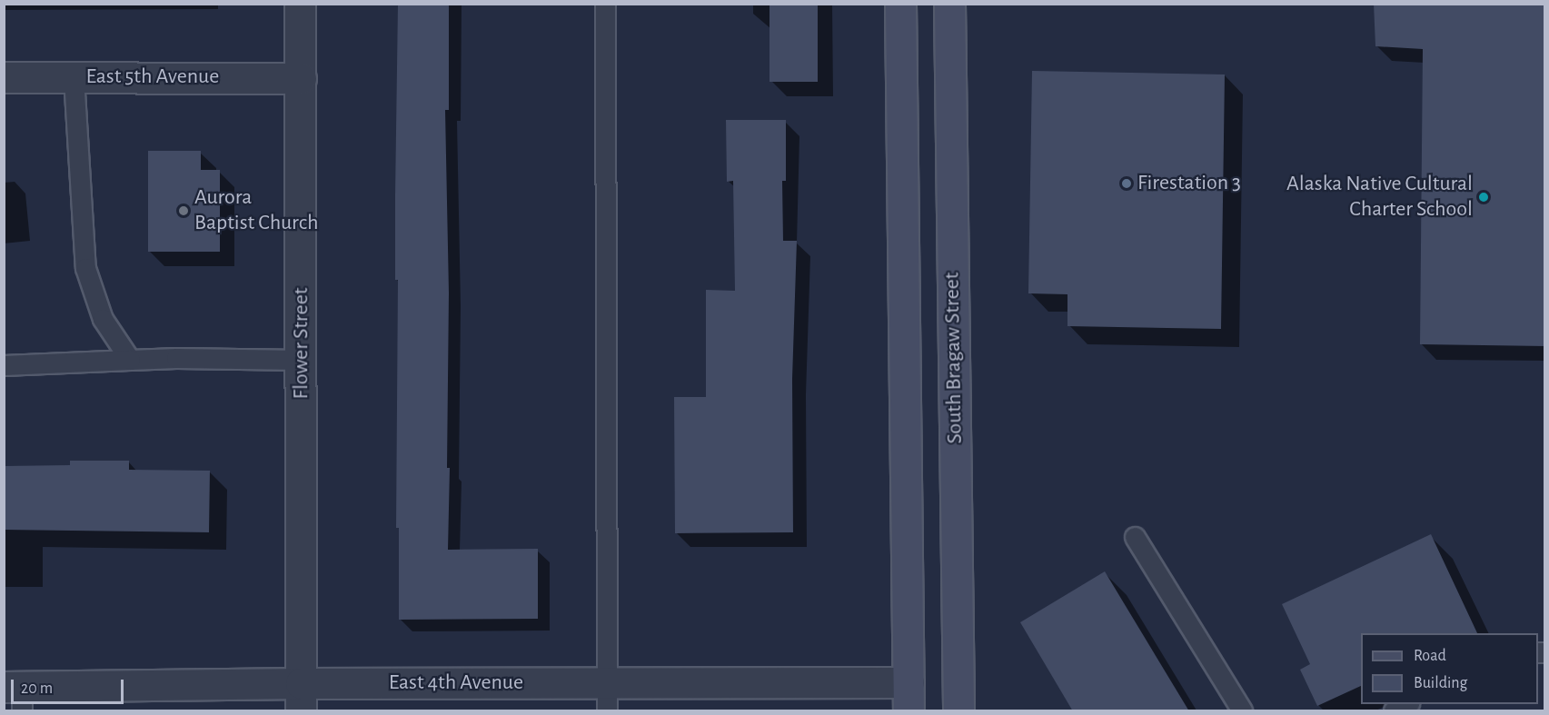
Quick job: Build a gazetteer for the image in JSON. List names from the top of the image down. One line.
{"streets":{"main road":["South Bragaw Street"],"street":["East 5th Avenue","Flower Street","East 4th Avenue"]},"crossings":[["East 5th Avenue","Flower Street"],["Flower Street","East 4th Avenue"]],"places":["Firestation 3","Alaska Native Cultural Charter School","Aurora Baptist Church"],"legend":["Road","Building"],"scale_bar":"20 m"}
